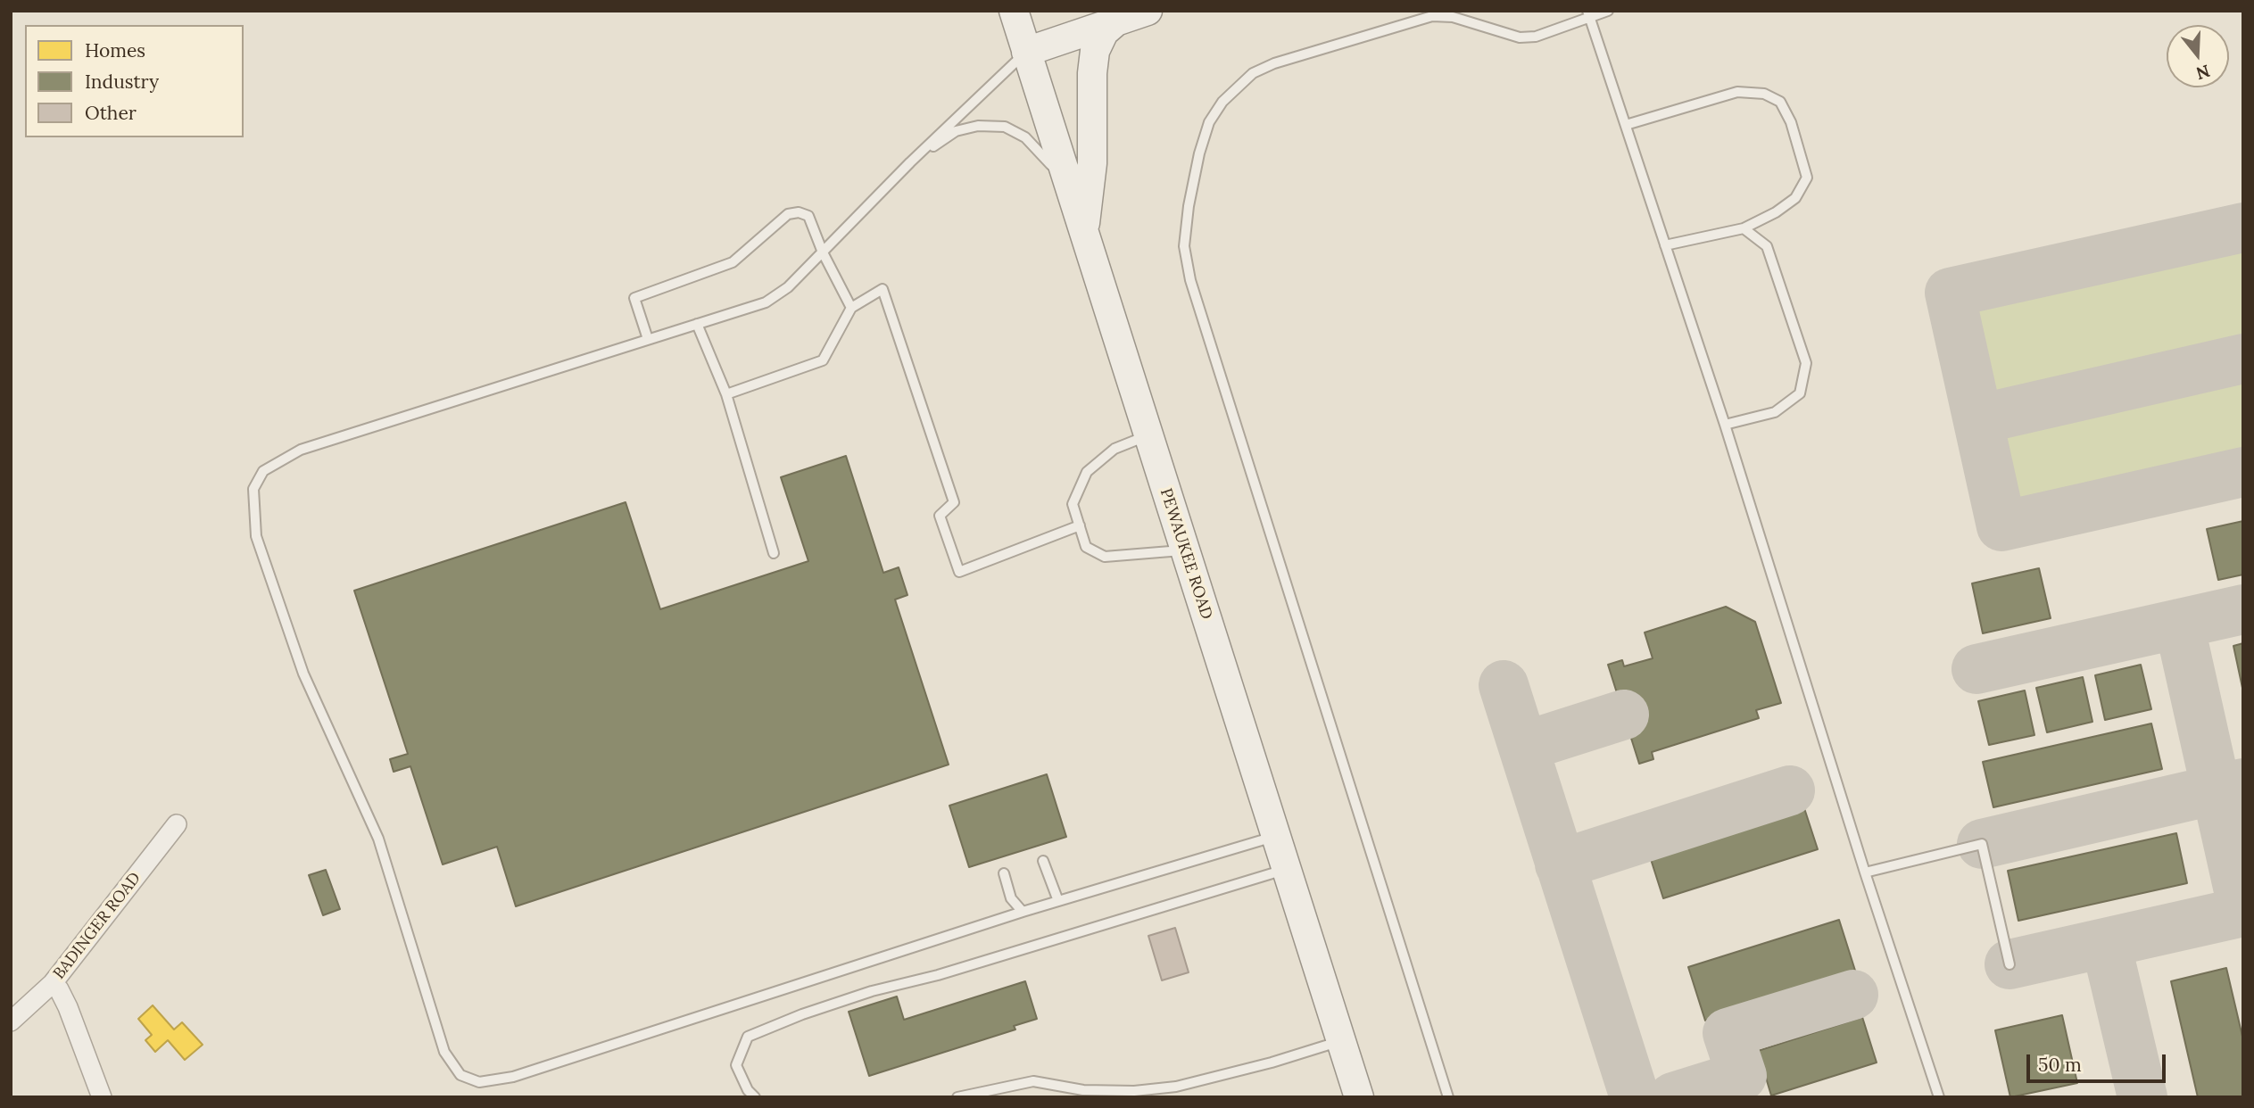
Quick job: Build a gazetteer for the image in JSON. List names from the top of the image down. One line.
{"streets":{"main road":["PEWAUKEE ROAD"],"street":["BADINGER ROAD"]},"legend":["Homes","Industry","Other"],"scale_bar":"50 m","north":"bottom"}
